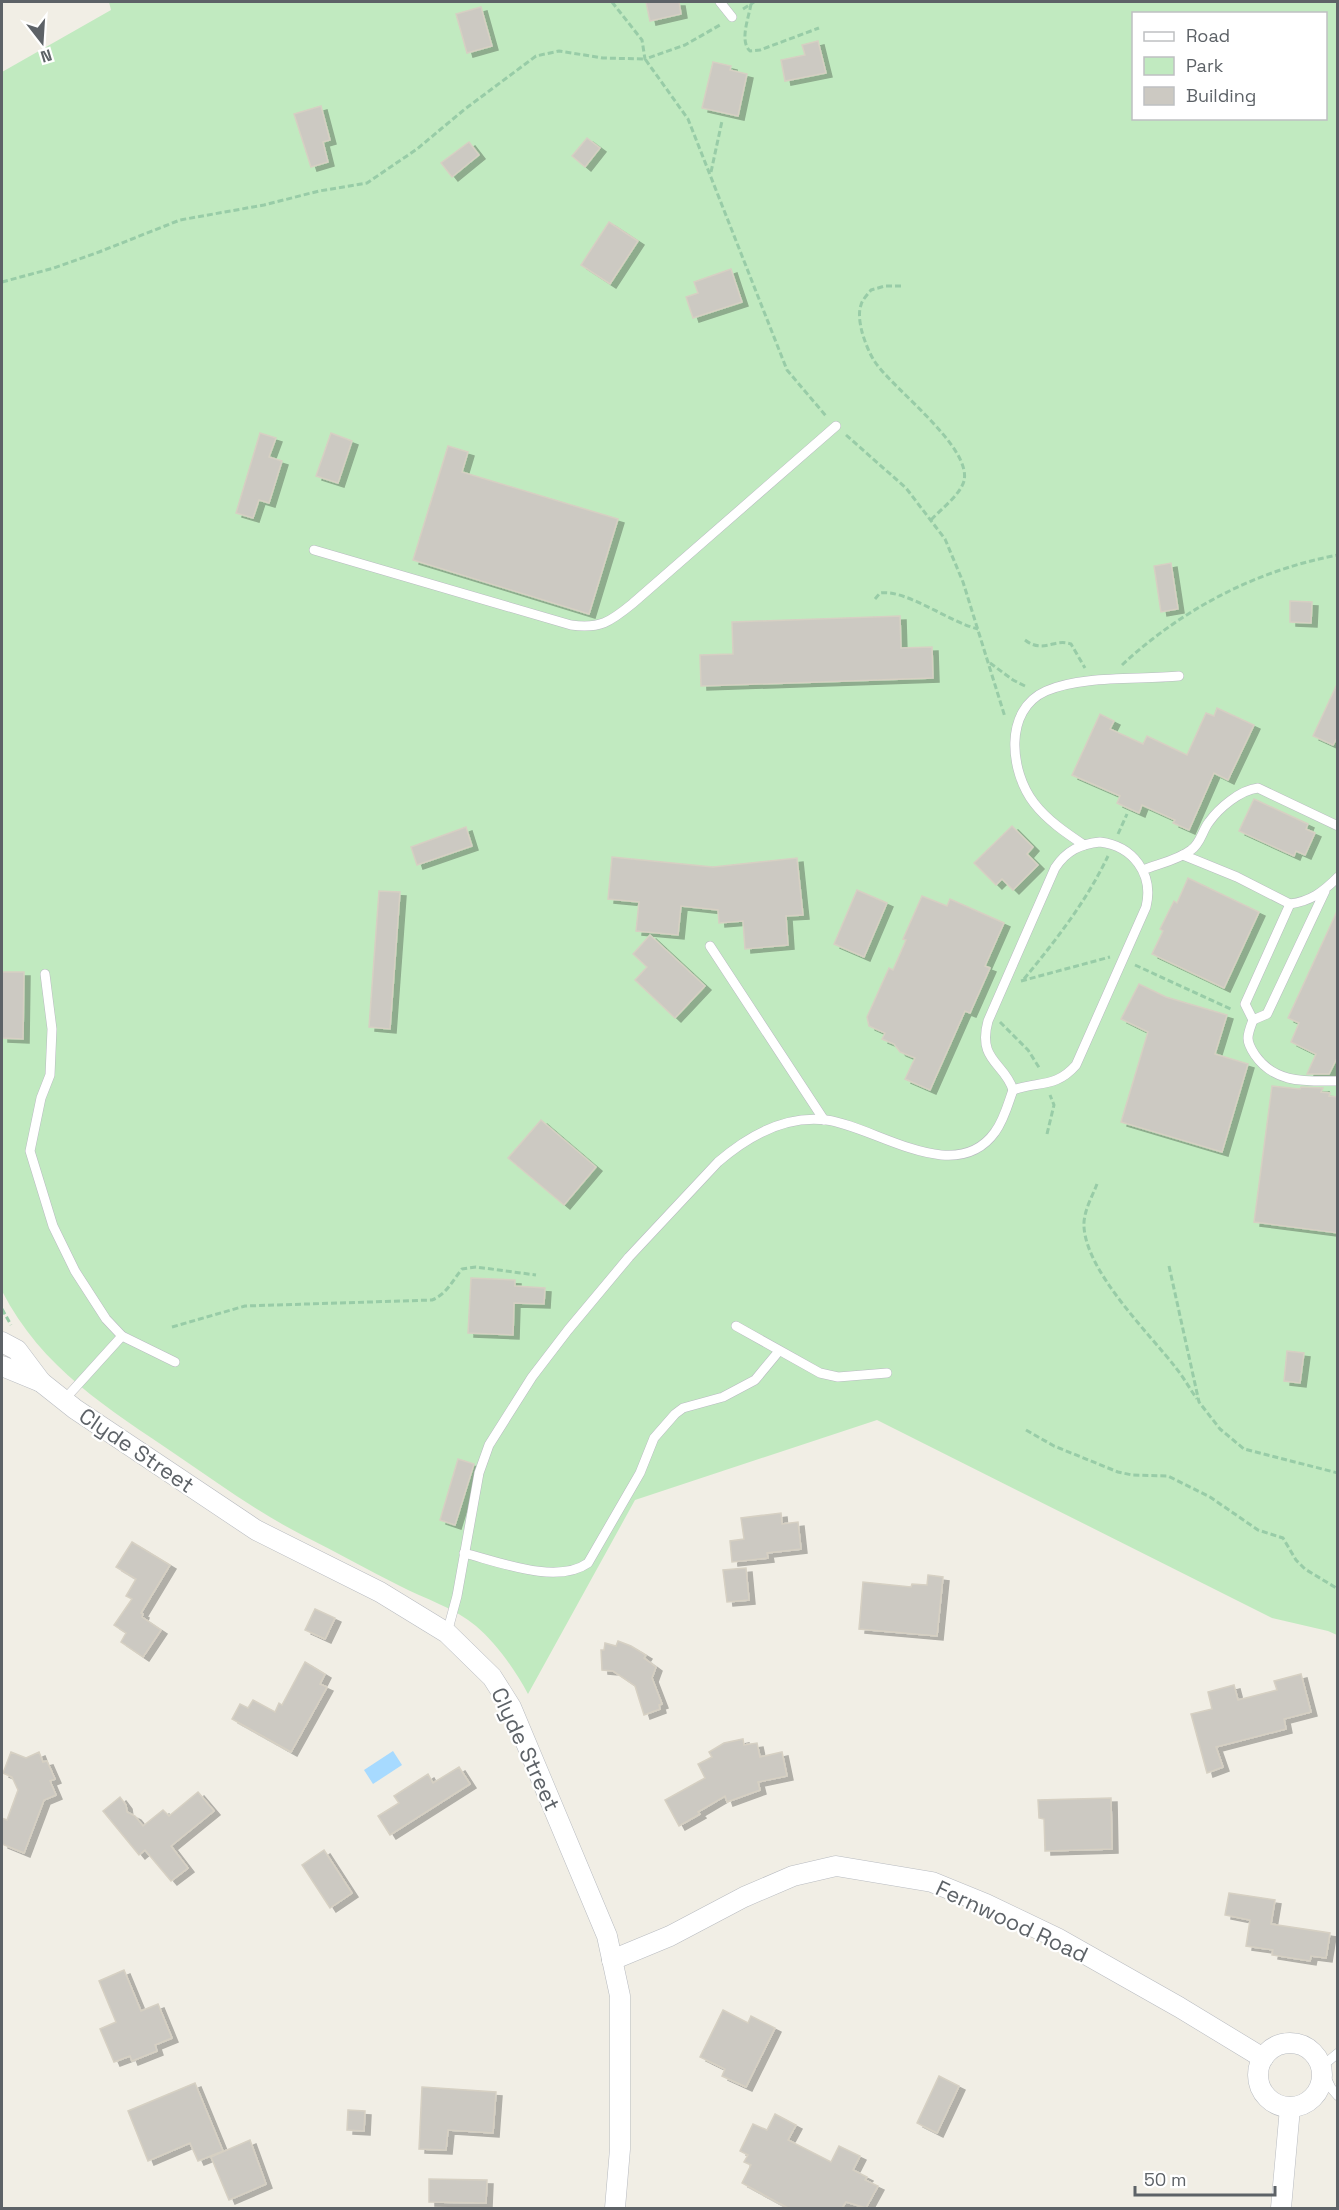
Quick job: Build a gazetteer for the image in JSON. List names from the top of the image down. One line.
{"streets":{"street":["Clyde Street","Fernwood Road"]},"crossings":[["Clyde Street","Fernwood Road"]],"legend":["Road","Park","Building"],"scale_bar":"50 m","north":"bottom"}
